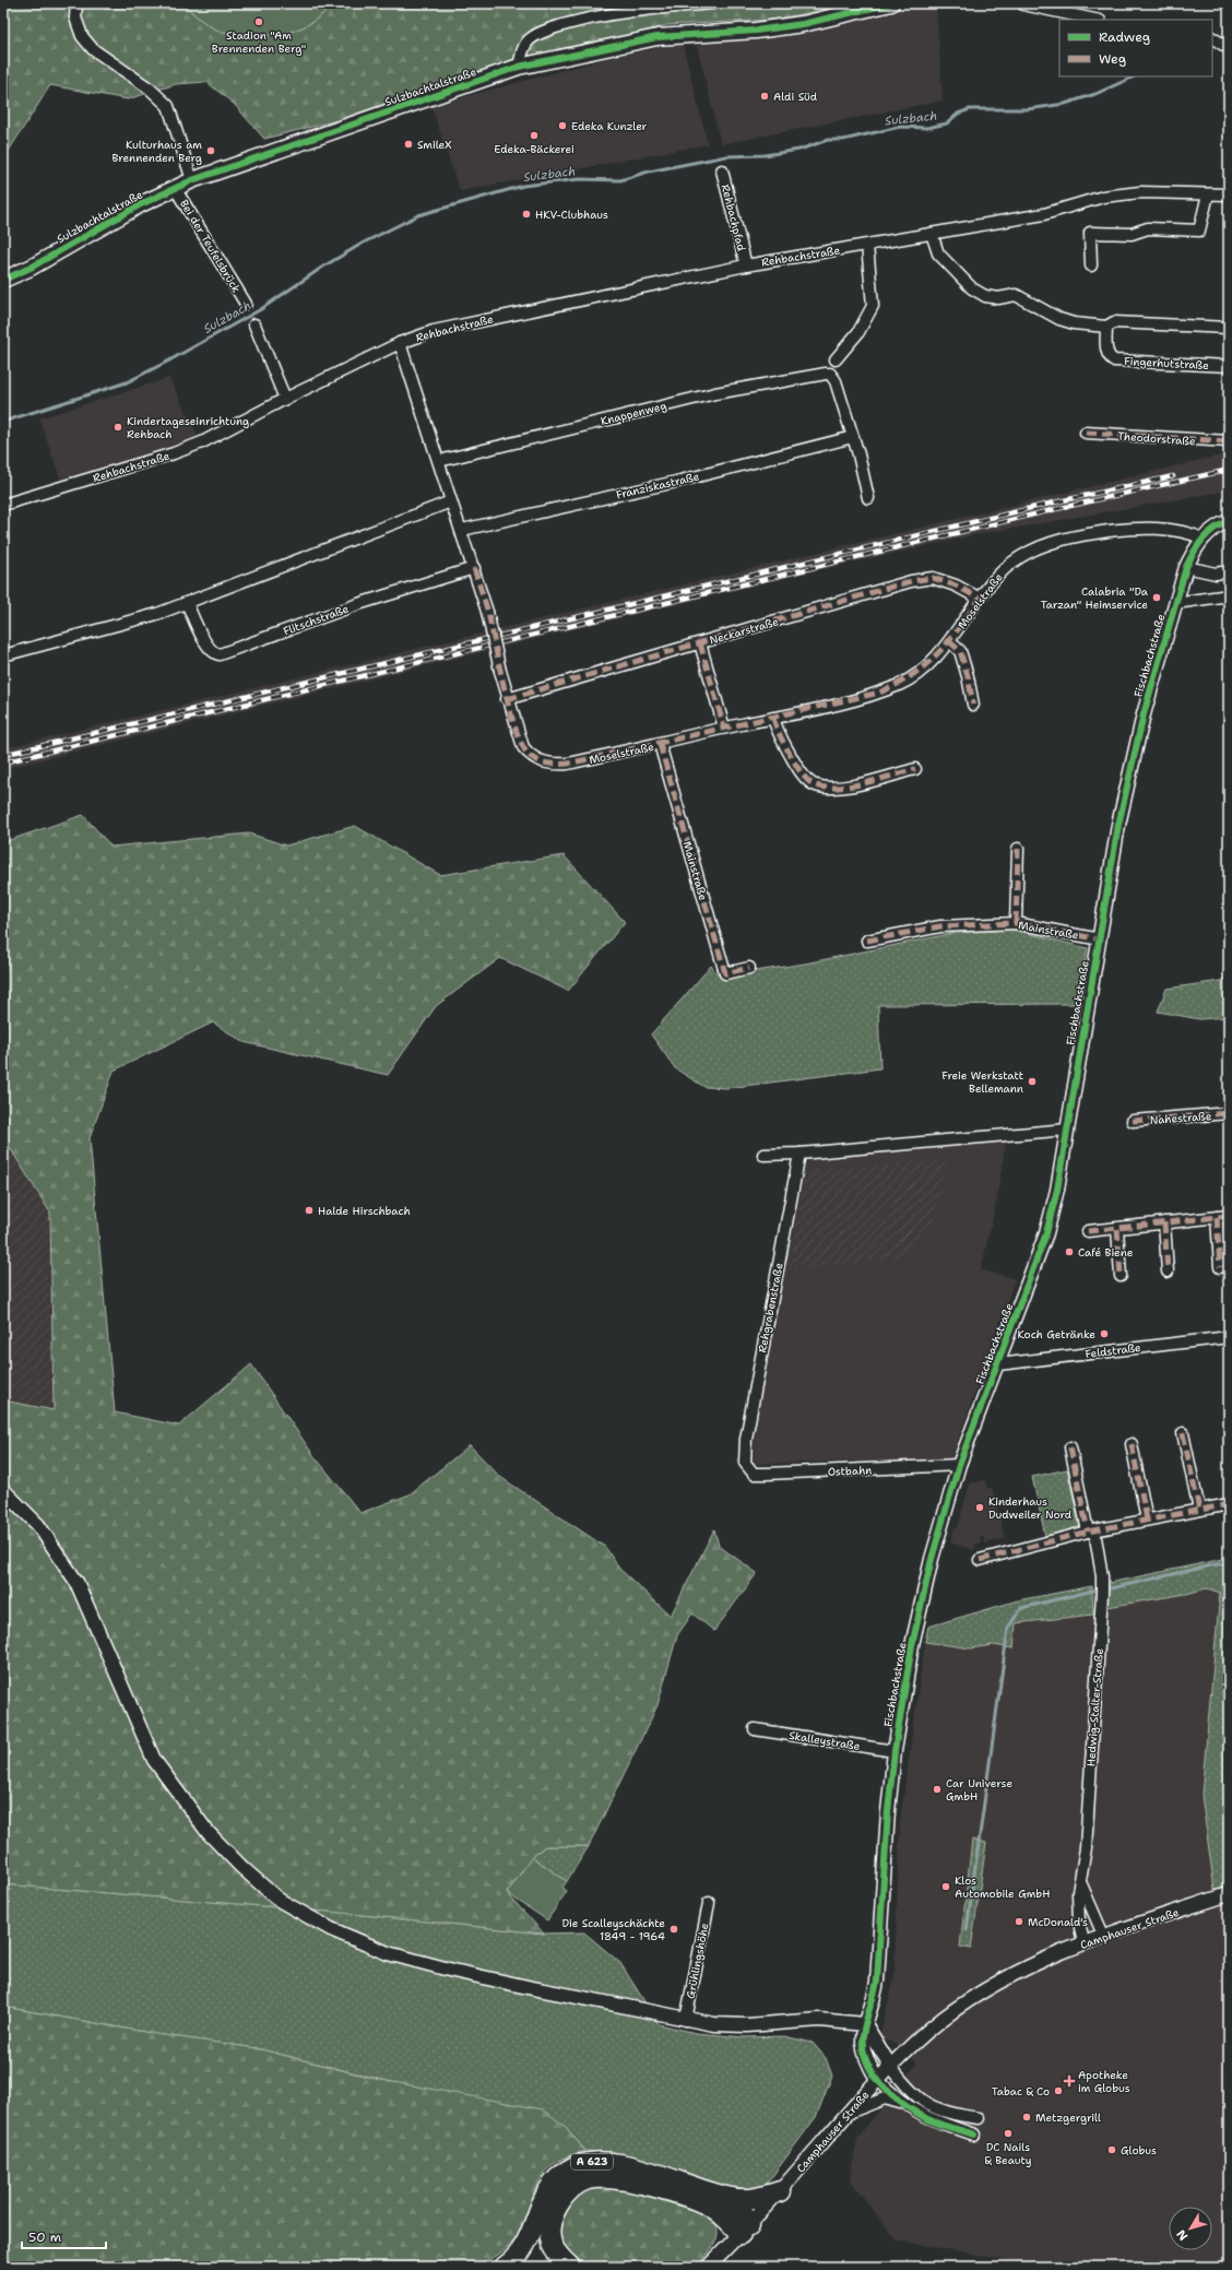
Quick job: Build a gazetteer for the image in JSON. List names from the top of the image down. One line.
{"streets":{"highway":["A 623"],"main road":["Sulzbachtalstraße"],"street":["Rehbachpfad","Bei der Teufelsbrück","Rehbachstraße","Fingerhutstraße","Knappenweg","Theodorstraße","Franziskastraße","Moselstraße","Flitschstraße","Neckarstraße","Fischbachstraße","Mainstraße","Nahestraße","Rehgrabenstraße","Feldstraße","Ostbahn","Hedwig-Stalter-Straße","Skalleystraße","Camphauser Straße","Grühlingshöhe"]},"crossings":[["Sulzbachtalstraße","Bei der Teufelsbrück"],["Rehbachpfad","Rehbachstraße"],["Knappenweg","Franziskastraße"],["Moselstraße","Neckarstraße"],["Moselstraße","Fischbachstraße"],["Moselstraße","Mainstraße"],["Fischbachstraße","Mainstraße"],["Fischbachstraße","Feldstraße"],["Fischbachstraße","Ostbahn"],["Fischbachstraße","Skalleystraße"],["Fischbachstraße","Camphauser Straße"],["Rehgrabenstraße","Ostbahn"],["Hedwig-Stalter-Straße","Camphauser Straße"]],"water":["Sulzbach"],"places":{"other":["Stadion \"Am Brennenden Berg\"","Aldi Süd","Edeka Kunzler","Edeka-Bäckerei","SmileX","Kulturhaus am Brennenden Berg","HKV-Clubhaus","Kindertageseinrichtung Rehbach","Calabria \"Da Tarzan\" Heimservice","Freie Werkstatt Bellemann","Halde Hirschbach","Café Biene","Koch Getränke","Kinderhaus Dudweiler Nord","Car Universe GmbH","Klos Automobile GmbH","McDonald's","Die Scalleyschächte 1849 - 1964","Tabac & Co","Metzgergrill","DC Nails & Beauty","Globus"],"health":["Apotheke im Globus"]},"legend":["Radweg","Weg"],"scale_bar":"50 m","north":"bottom left"}
